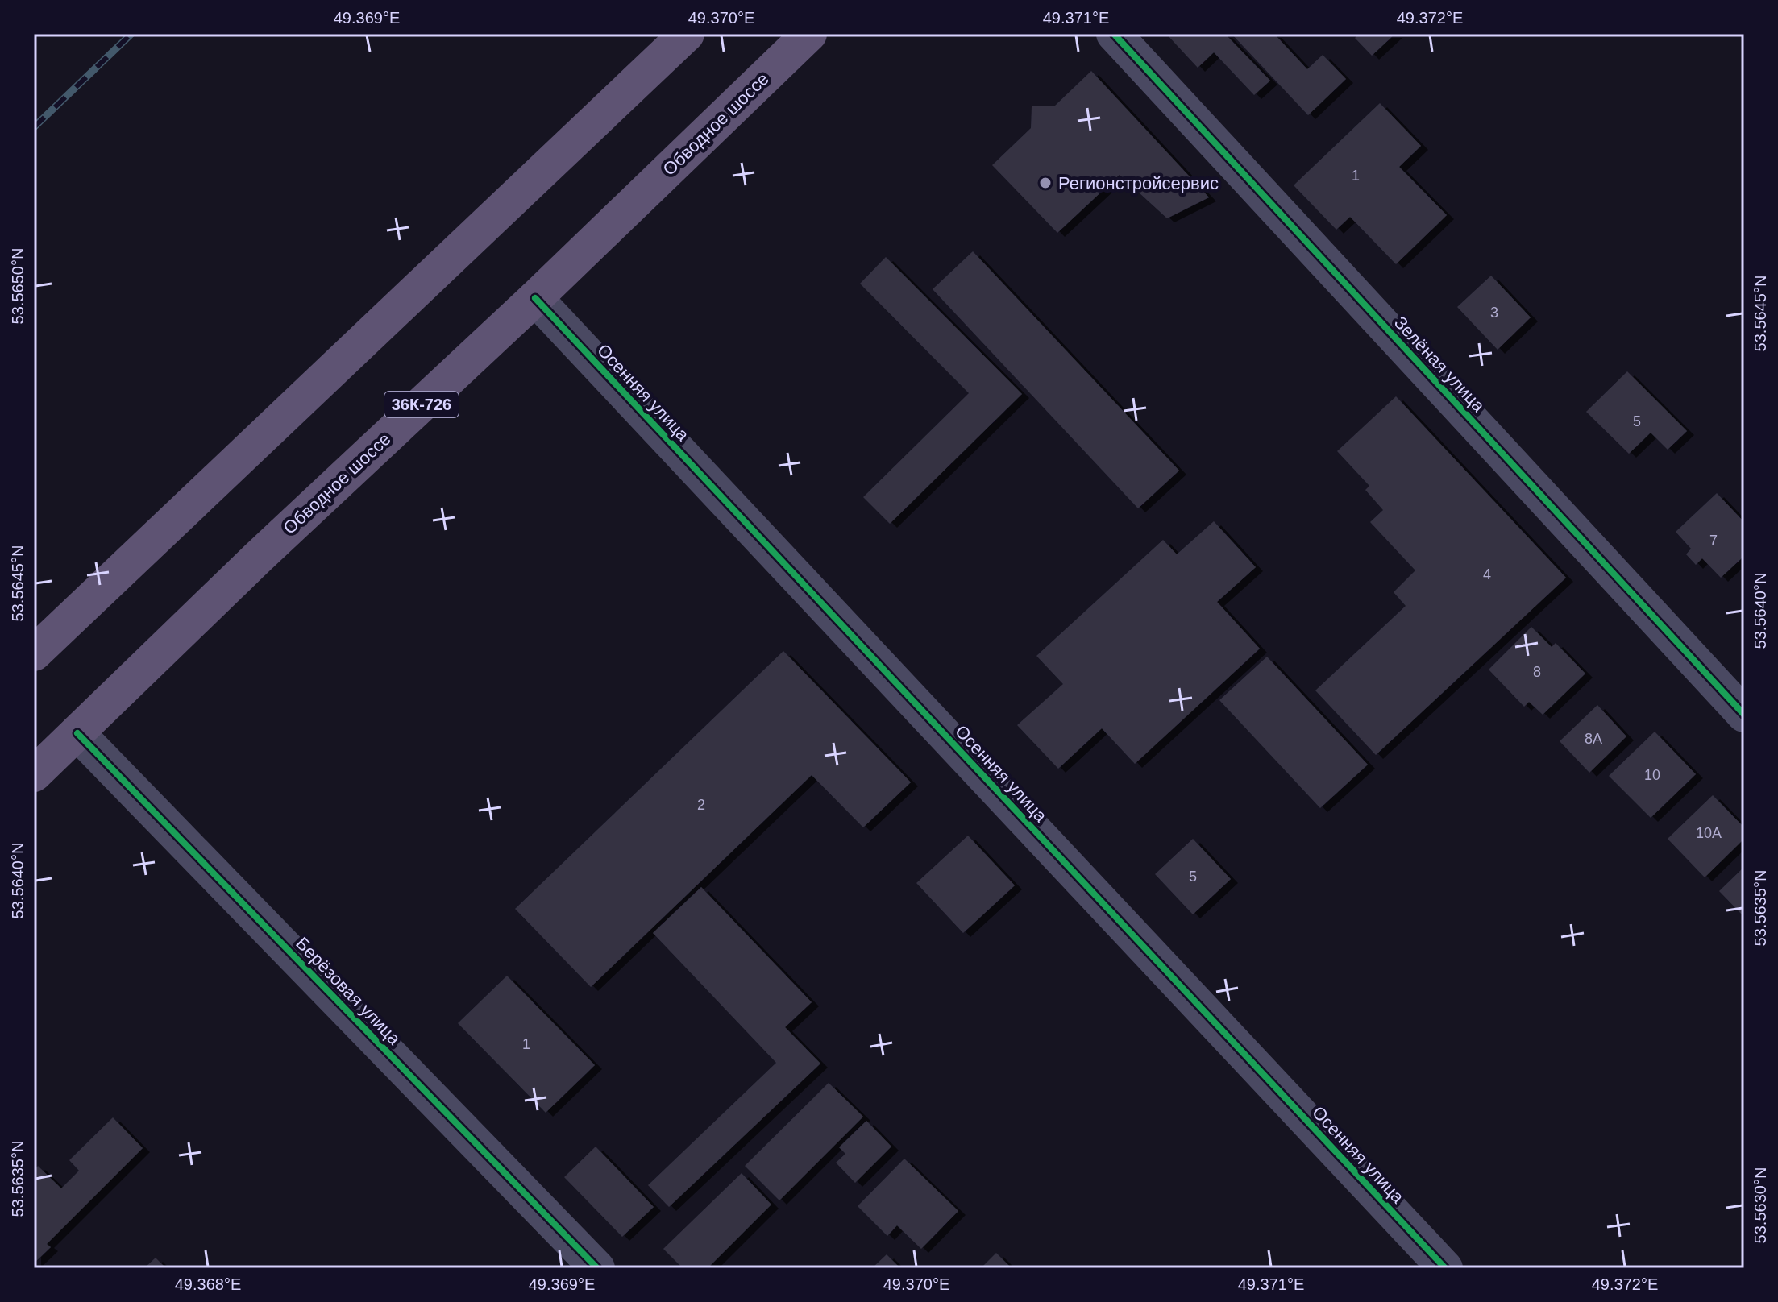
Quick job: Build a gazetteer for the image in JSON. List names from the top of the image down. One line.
{"streets":{"main road":["Обводное шоссе","36К-726"],"street":["Зелёная улица","Осенняя улица","Берёзовая улица"]},"crossings":[["Обводное шоссе","Осенняя улица"],["Обводное шоссе","Берёзовая улица"]],"places":["Регионстройсервис"],"house_numbers":["1","3","5","7","4","8","8А","10","2","10А","5","1"],"coordinates":["49.369°E","49.370°E","49.371°E","49.372°E","53.5650°N","53.5645°N","53.5640°N","53.5635°N","53.5630°N","49.368°E"]}
